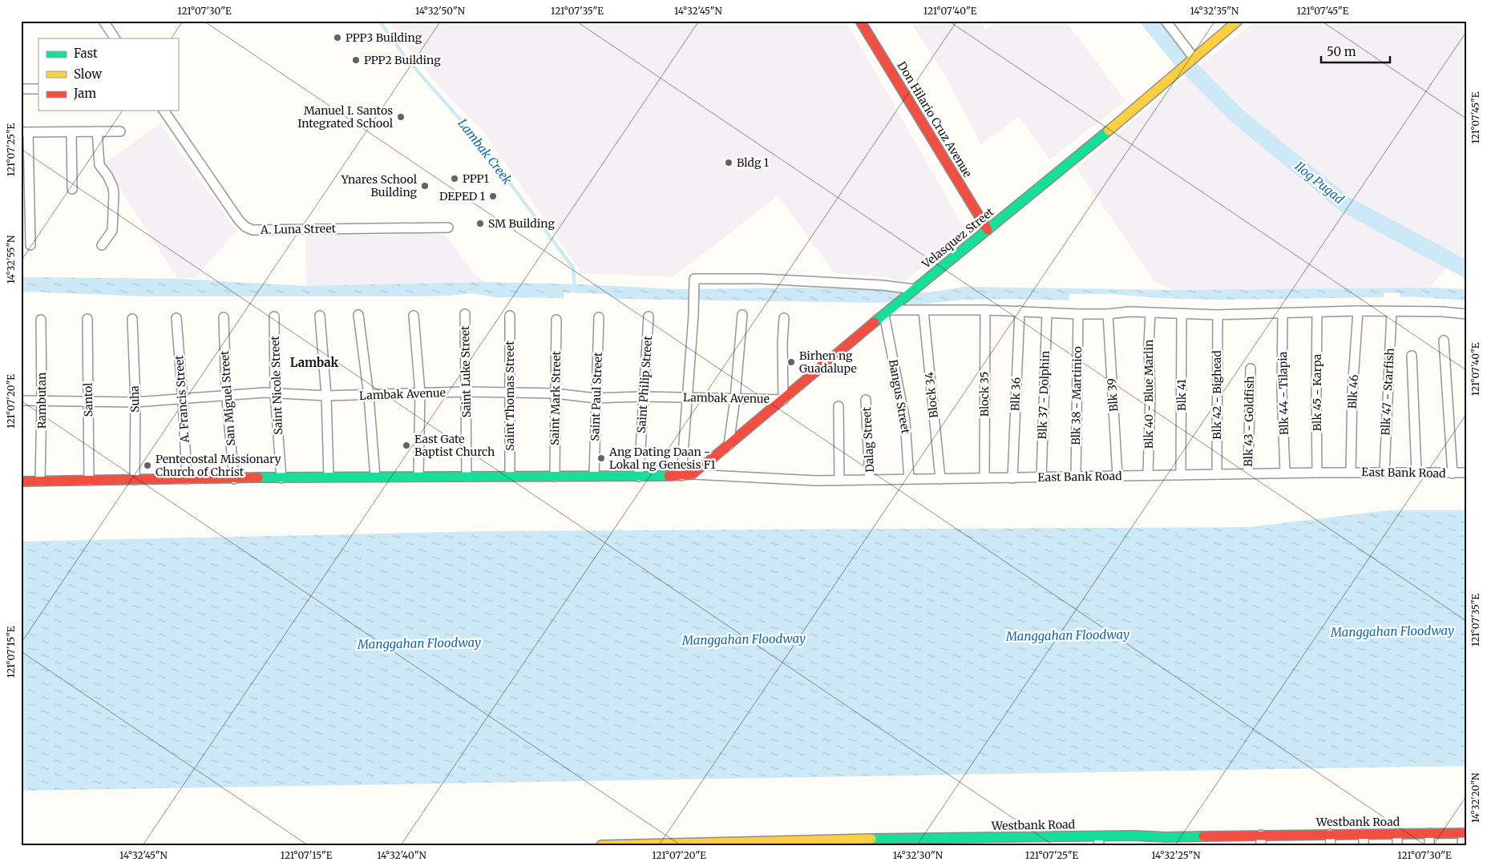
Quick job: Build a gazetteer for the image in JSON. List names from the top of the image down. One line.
{"streets":{"main road":["Don Hilario Cruz Avenue","Velasquez Street","Westbank Road"],"street":["A. Luna Street","Saint Luke Street","Saint Philip Street","Saint Nicole Street","Blk 46","Blk 47 - Starfish","Blk 45 - Karpa","Blk 44 - Tilapia","Lambak Avenue","Block 35","Blk 36","Blk 40 - Blue Marlin","Block 34","Blk 37 - Dolphin","Blk 39","Blk 41","Blk 42 - Bighead","Saint Thomas Street","Blk 38 - Martinico","Saint Paul Street","Bangus Street","San Miguel Street","Saint Mark Street","Suha","A. Francis Street","Santol","Rambutan","Blk 43 - Goldfish","Dalag Street","East Bank Road"]},"crossings":[["Don Hilario Cruz Avenue","Velasquez Street"],["Velasquez Street","Lambak Avenue"],["Velasquez Street","Bangus Street"],["Velasquez Street","East Bank Road"],["Saint Luke Street","Lambak Avenue"],["Saint Philip Street","Lambak Avenue"],["Saint Nicole Street","Lambak Avenue"],["Blk 46","East Bank Road"],["Blk 47 - Starfish","East Bank Road"],["Blk 45 - Karpa","East Bank Road"],["Blk 44 - Tilapia","East Bank Road"],["Lambak Avenue","Saint Thomas Street"],["Lambak Avenue","Saint Paul Street"],["Lambak Avenue","San Miguel Street"],["Lambak Avenue","Saint Mark Street"],["Lambak Avenue","Suha"],["Lambak Avenue","A. Francis Street"],["Lambak Avenue","Santol"],["Lambak Avenue","Rambutan"],["Block 35","East Bank Road"],["Blk 36","East Bank Road"],["Blk 40 - Blue Marlin","East Bank Road"],["Block 34","East Bank Road"],["Blk 37 - Dolphin","East Bank Road"],["Blk 39","East Bank Road"],["Blk 41","East Bank Road"],["Blk 42 - Bighead","East Bank Road"],["Blk 38 - Martinico","East Bank Road"],["Bangus Street","East Bank Road"],["Blk 43 - Goldfish","East Bank Road"],["Dalag Street","East Bank Road"]],"districts":["Lambak"],"water":["Lambak Creek","Ilog Pugad","Manggahan Floodway"],"places":["PPP3 Building","PPP2 Building","Manuel I. Santos Integrated School","Bldg 1","PPP1","Ynares School Building","DEPED 1","SM Building","Birhen ng Guadalupe","East Gate Baptist Church","Ang Dating Daan - Lokal ng Genesis F1","Pentecostal Missionary Church of Christ"],"legend":["Fast","Slow","Jam"],"scale_bar":"50 m","coordinates":["121°07'30\"E","14°32'50\"N","121°07'35\"E","14°32'45\"N","121°07'40\"E","14°32'35\"N","121°07'45\"E","121°07'25\"E","14°32'55\"N","121°07'20\"E","121°07'15\"E","14°32'20\"N","14°32'40\"N","14°32'30\"N","14°32'25\"N"]}
